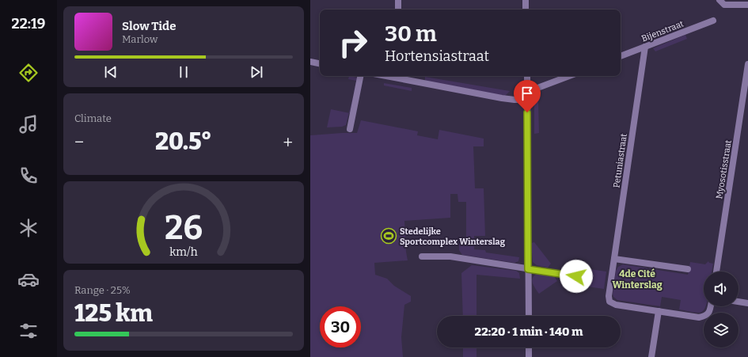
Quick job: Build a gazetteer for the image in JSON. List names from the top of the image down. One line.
{"streets":{"street":["Bijenstraat","Petuniastraat","Myosotisstraat"]},"crossings":[["Bijenstraat","Petuniastraat"]],"districts":["4de Cité Winterslag"],"places":{"sports":["Stedelijke Sportcomplex Winterslag"]},"page":{"tabs":"22:19","turn":["30 m","Hortensiastraat"],"song":["Slow Tide","Marlow"],"tile":["Climate",["Range · 25%","125 km"]],"heat":["−","20.5°","+"],"limit":"30","trip":"22:20 · 1 min · 140 m","gauge":["26","km/h"]}}
